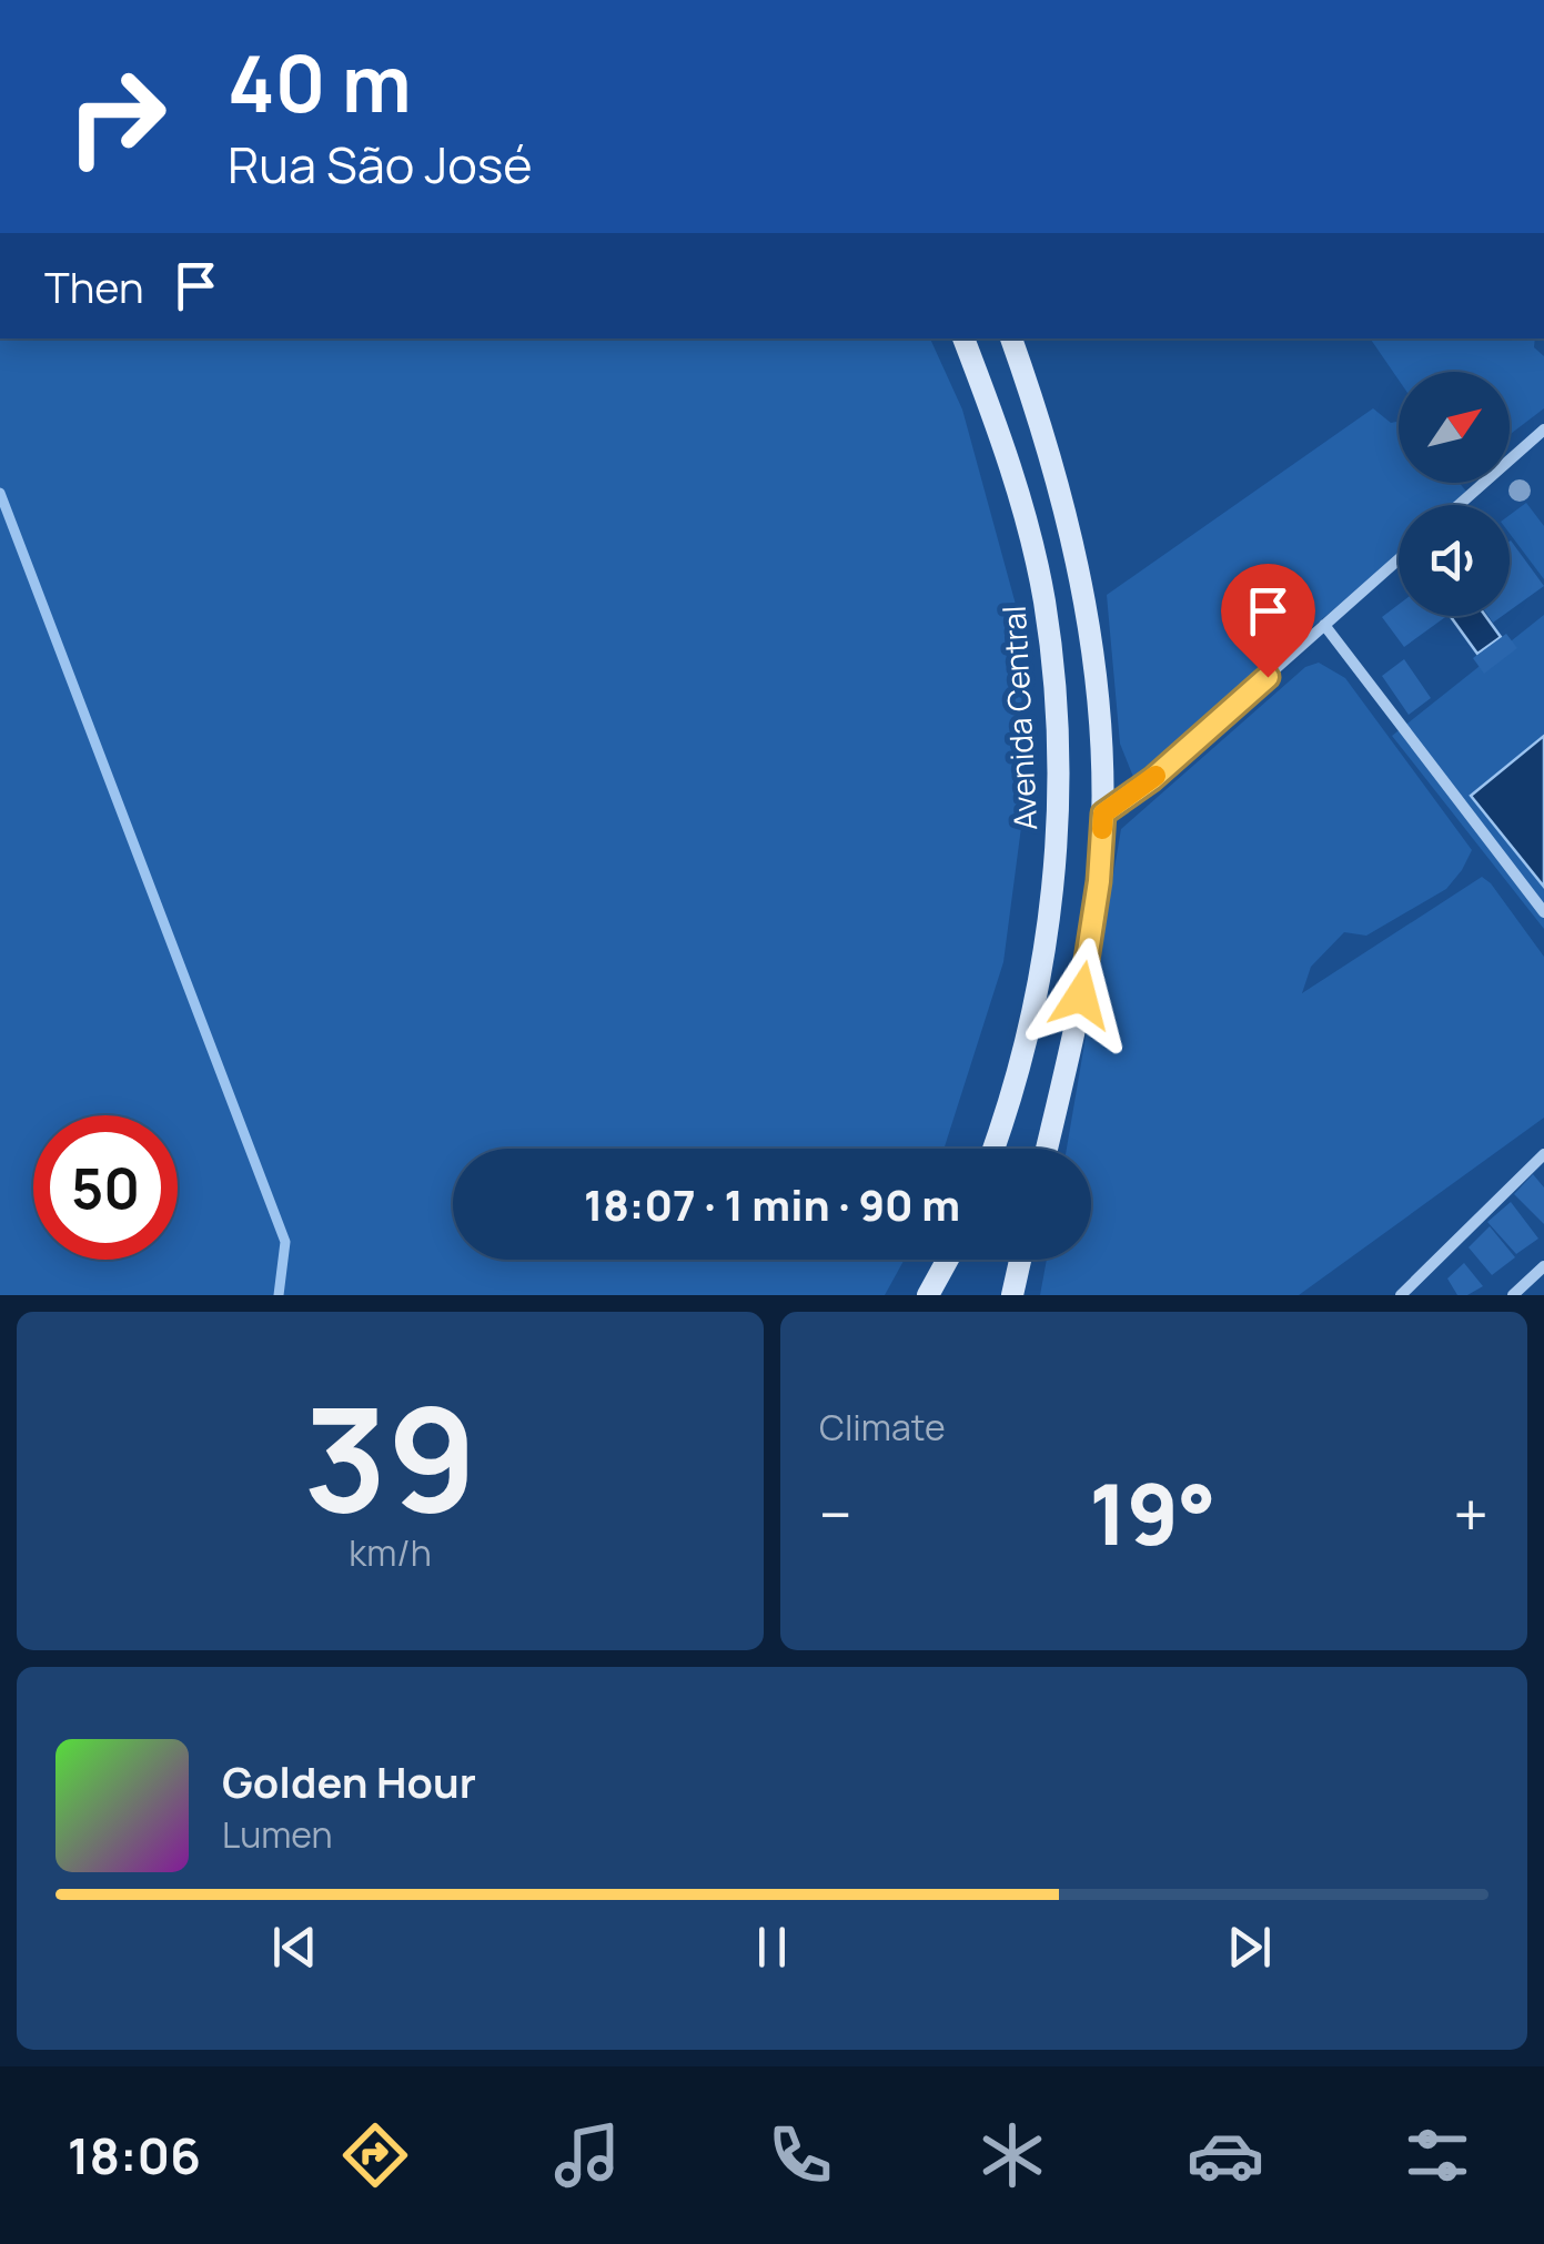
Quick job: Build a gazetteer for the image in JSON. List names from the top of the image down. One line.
{"streets":{"main road":["Avenida Central"]},"north":"top right","page":{"turn":["40 m","Rua São José"],"then":"Then","limit":"50","trip":"18:07 · 1 min · 90 m","tile":[["39","km/h"],"Climate"],"heat":["−","19°","+"],"song":["Golden Hour","Lumen"],"tabs":"18:06"}}
